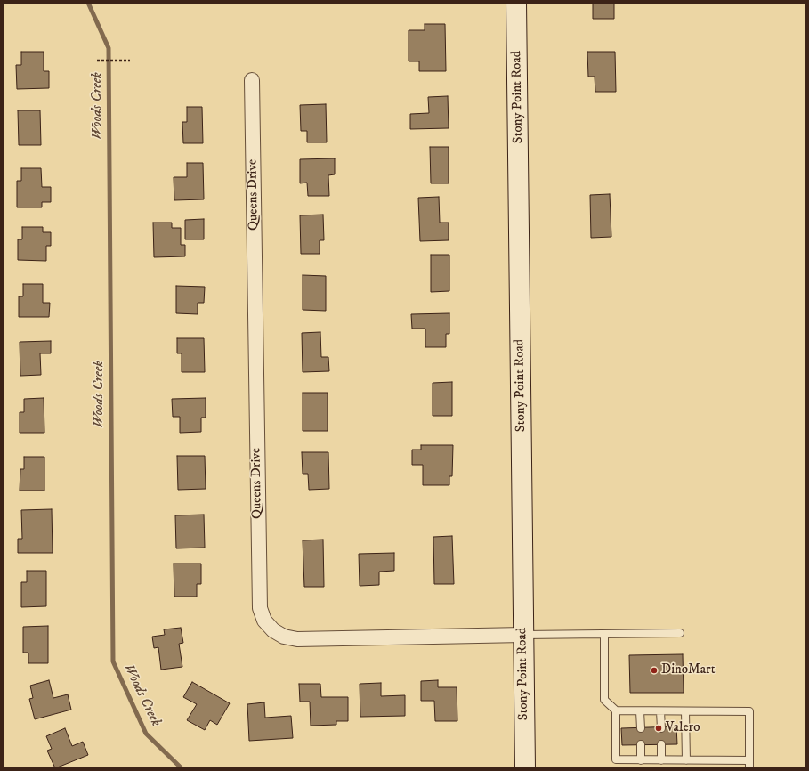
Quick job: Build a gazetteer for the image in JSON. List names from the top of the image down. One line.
{"streets":{"street":["Stony Point Road","Queens Drive"]},"crossings":[["Stony Point Road","Queens Drive"]],"water":["Woods Creek"],"places":["DinoMart","Valero"]}
